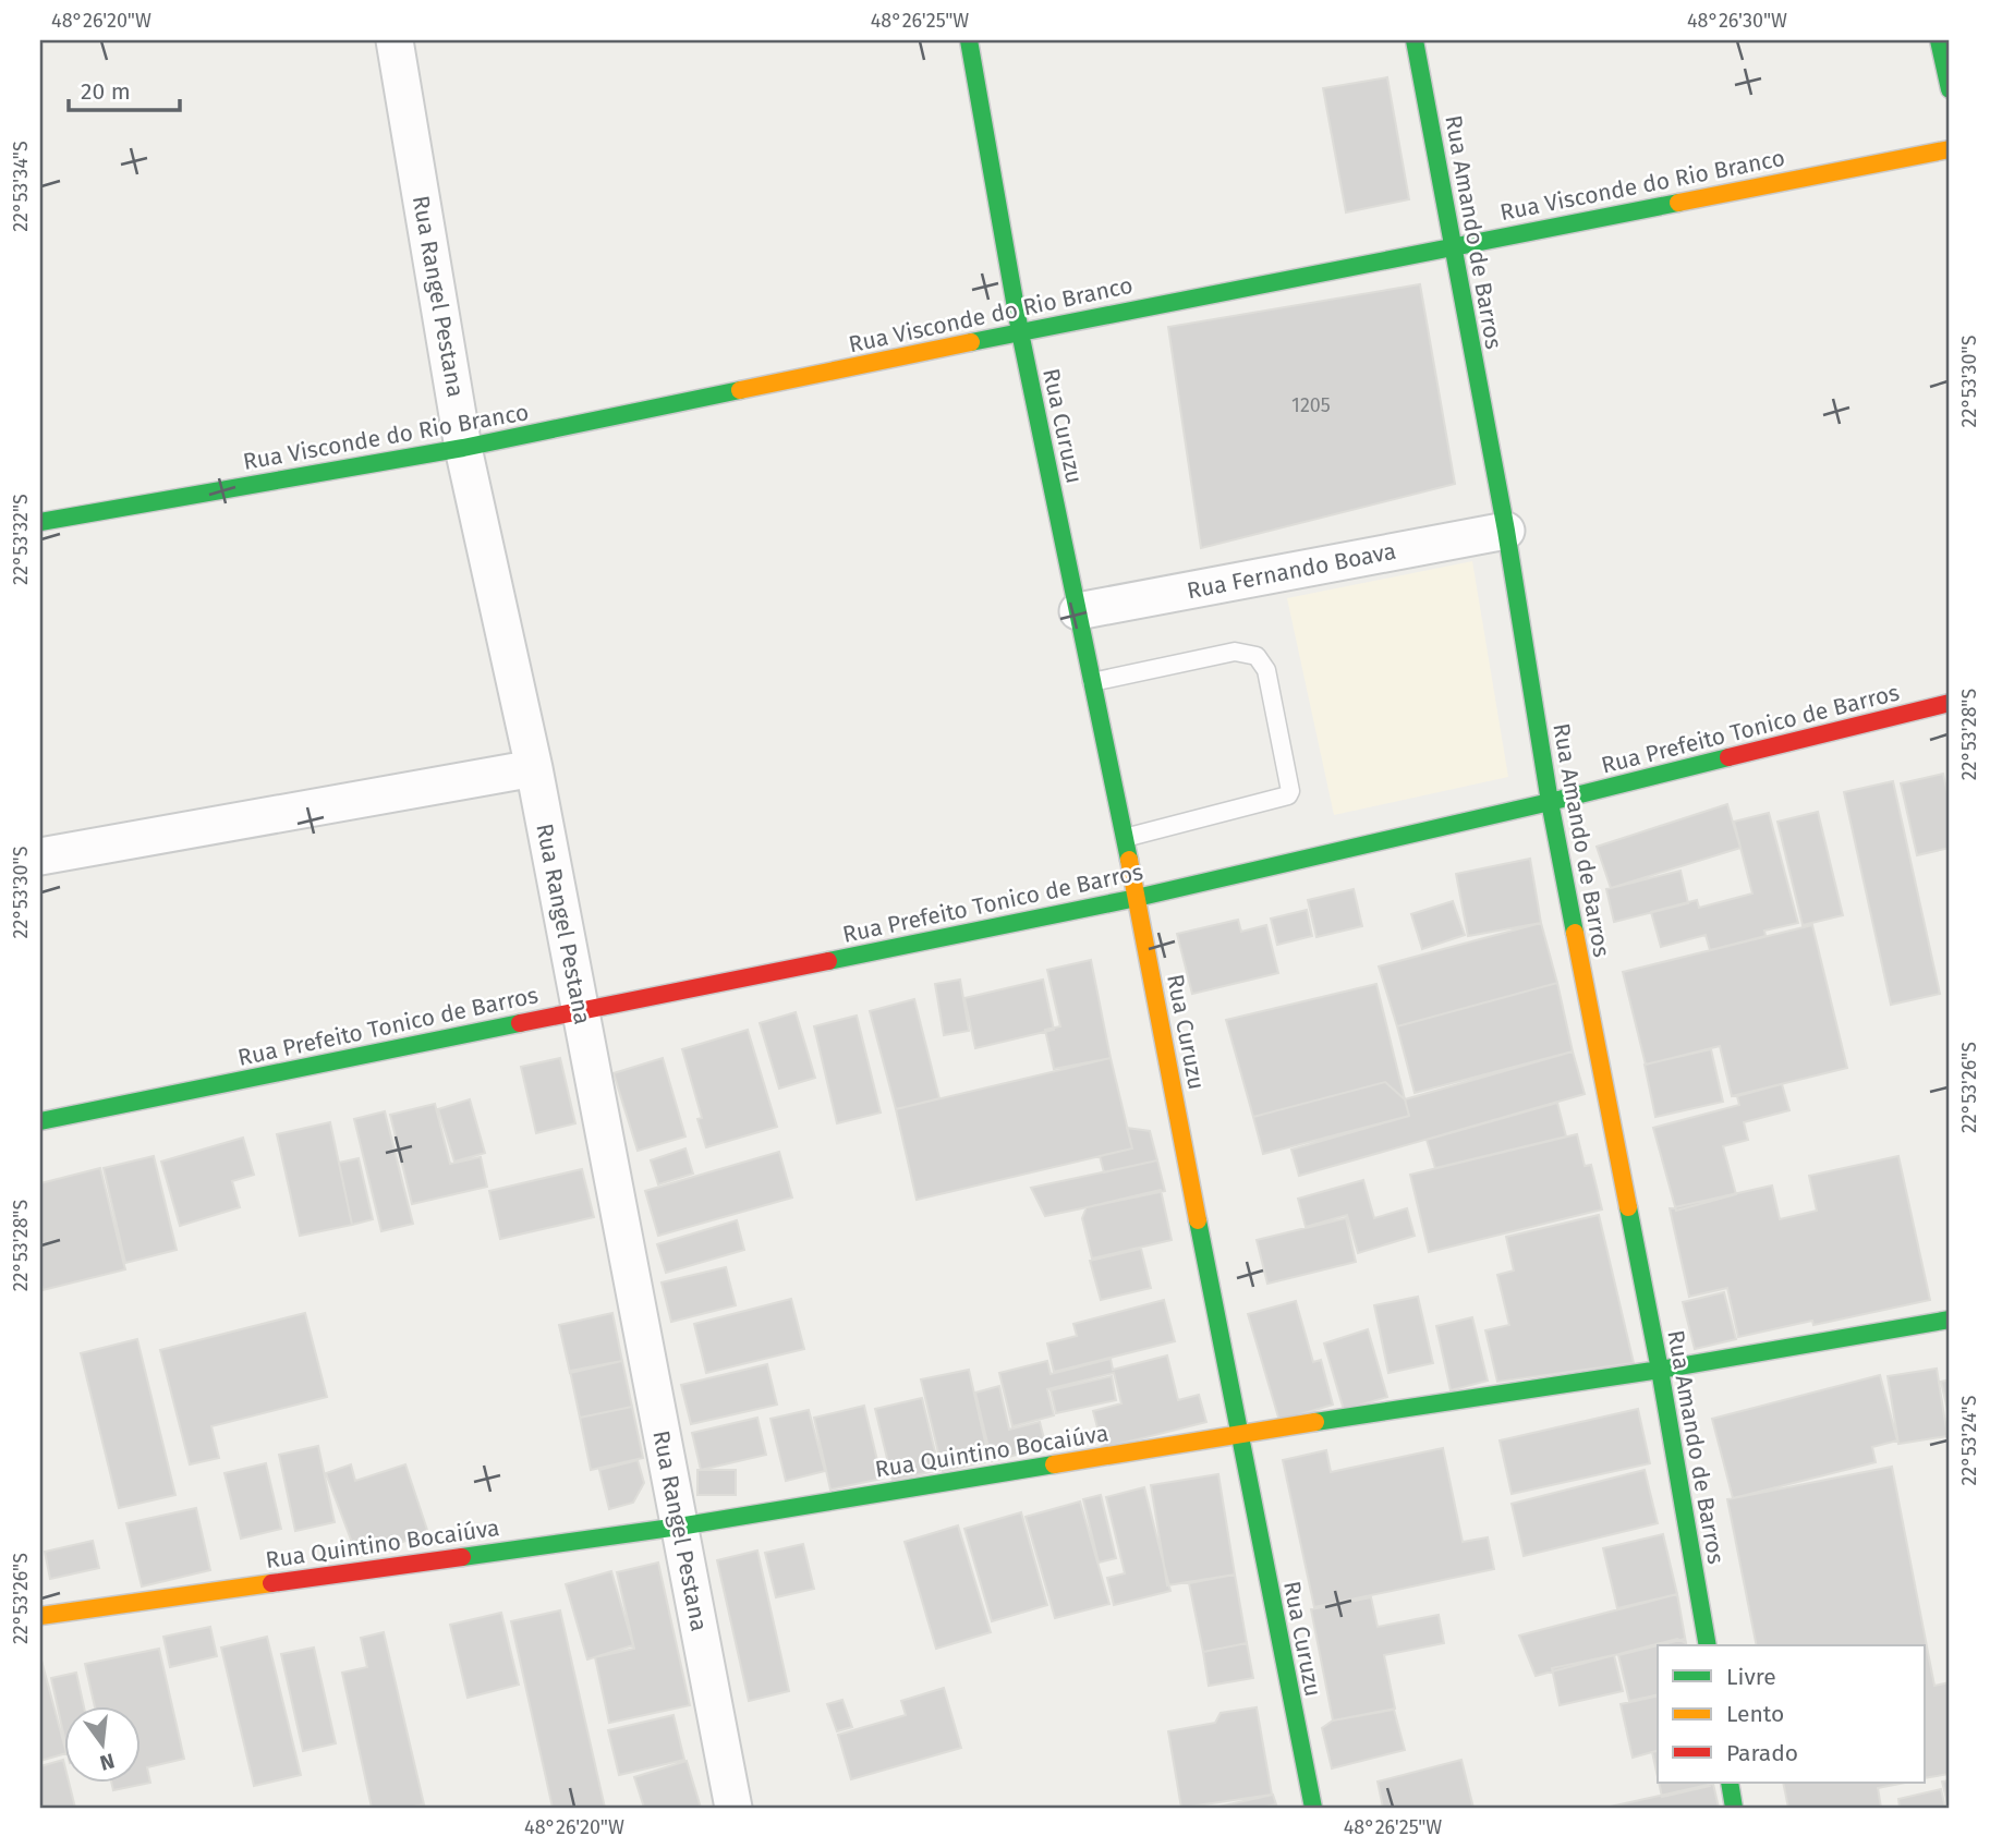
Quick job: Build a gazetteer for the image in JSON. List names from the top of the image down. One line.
{"streets":{"street":["Rua Visconde do Rio Branco","Rua Amando de Barros","Rua Rangel Pestana","Rua Curuzu","Rua Fernando Boava","Rua Prefeito Tonico de Barros","Rua Quintino Bocaiúva"]},"crossings":[["Rua Visconde do Rio Branco","Rua Amando de Barros"],["Rua Visconde do Rio Branco","Rua Rangel Pestana"],["Rua Visconde do Rio Branco","Rua Curuzu"],["Rua Amando de Barros","Rua Fernando Boava"],["Rua Amando de Barros","Rua Prefeito Tonico de Barros"],["Rua Amando de Barros","Rua Quintino Bocaiúva"],["Rua Rangel Pestana","Rua Prefeito Tonico de Barros"],["Rua Rangel Pestana","Rua Quintino Bocaiúva"],["Rua Curuzu","Rua Fernando Boava"],["Rua Curuzu","Rua Prefeito Tonico de Barros"],["Rua Curuzu","Rua Quintino Bocaiúva"]],"house_numbers":["1205"],"legend":["Livre","Lento","Parado"],"scale_bar":"20 m","north":"bottom","coordinates":["48°26'20\"W","48°26'25\"W","48°26'30\"W","22°53'34\"S","22°53'30\"S","22°53'32\"S","22°53'28\"S","22°53'26\"S","22°53'24\"S"]}
